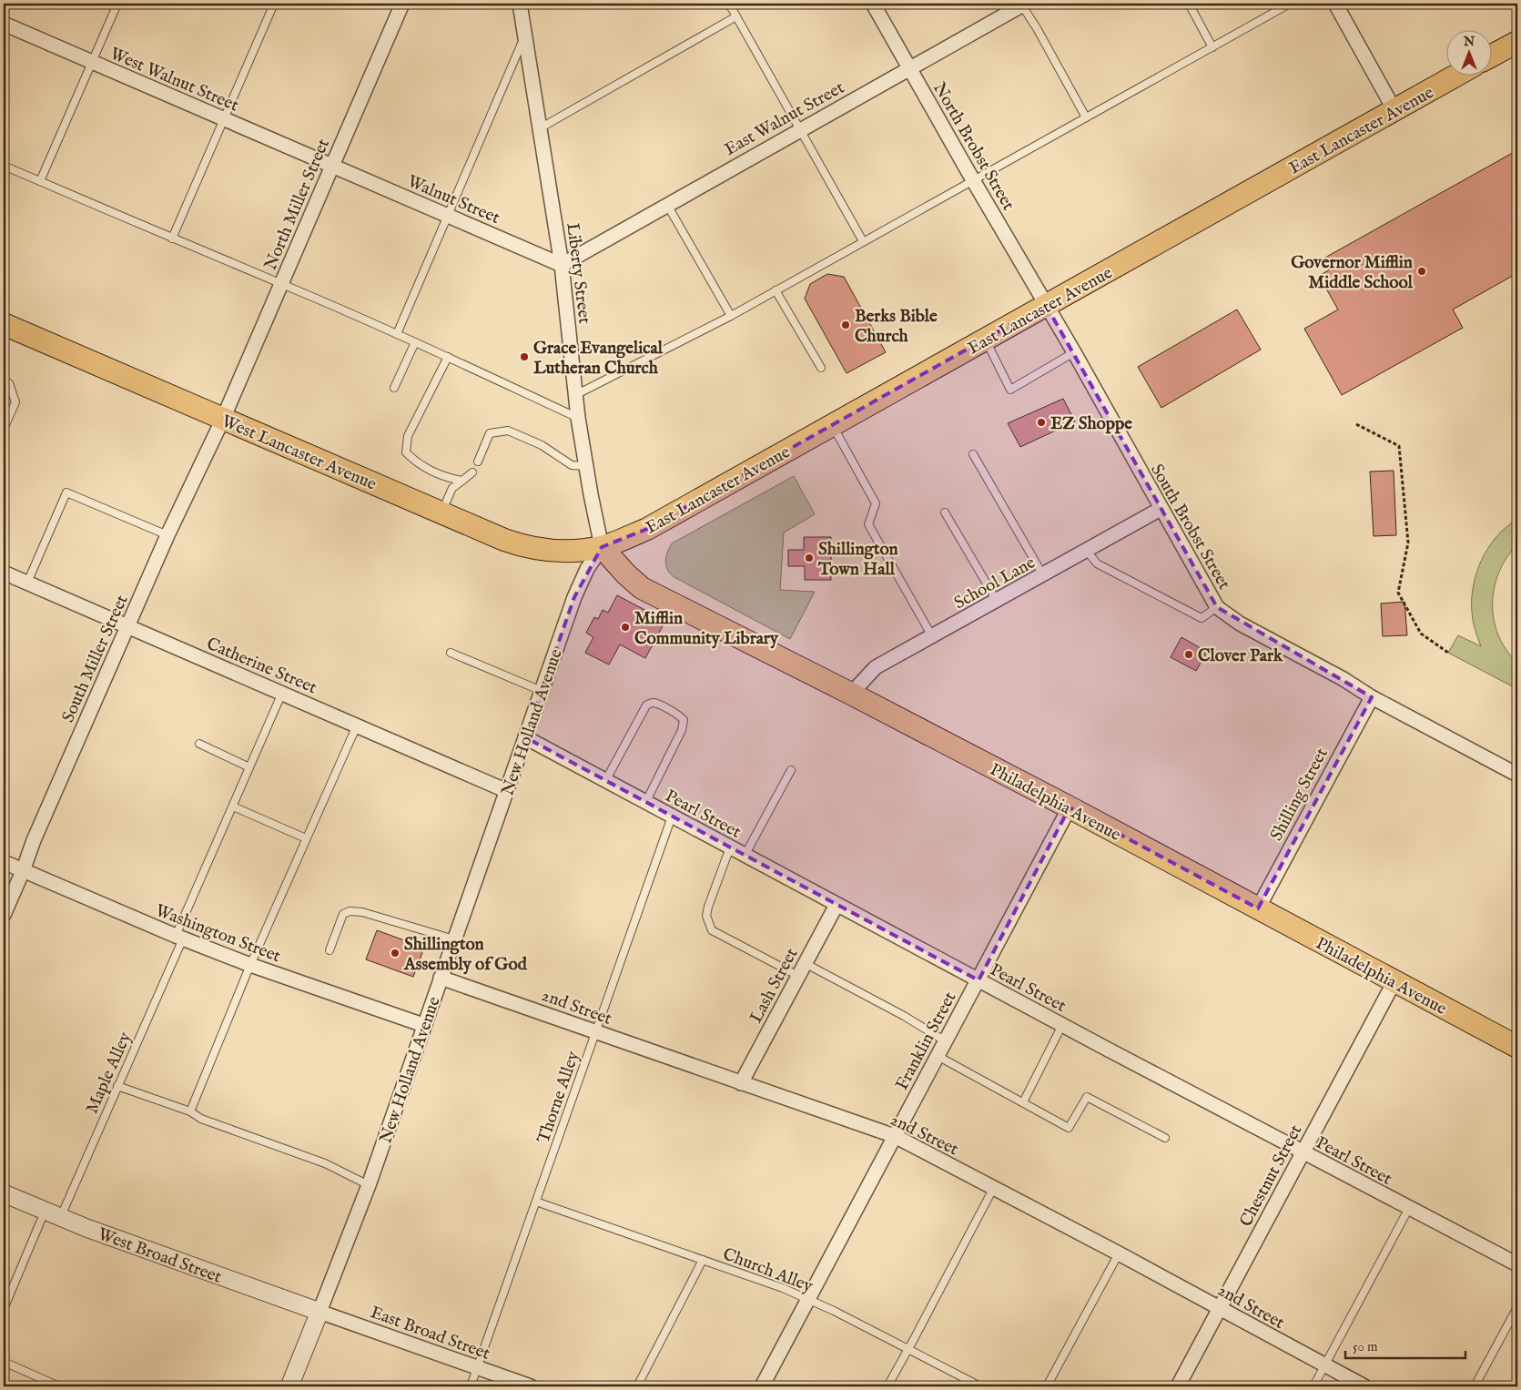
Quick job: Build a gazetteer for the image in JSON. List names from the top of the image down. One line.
{"streets":{"main road":["East Lancaster Avenue","West Lancaster Avenue","Philadelphia Avenue"],"street":["West Walnut Street","East Walnut Street","North Brobst Street","Walnut Street","North Miller Street","Liberty Street","South Brobst Street","School Lane","South Miller Street","Catherine Street","New Holland Avenue","Shilling Street","Pearl Street","Washington Street","Lash Street","2nd Street","Franklin Street","Chestnut Street","West Broad Street","East Broad Street"],"lane":["Maple Alley","Thorne Alley","Church Alley"]},"crossings":[["West Walnut Street","Walnut Street"],["West Walnut Street","North Miller Street"],["East Walnut Street","North Brobst Street"],["East Walnut Street","Walnut Street"],["East Walnut Street","Liberty Street"],["East Lancaster Avenue","North Brobst Street"],["East Lancaster Avenue","Liberty Street"],["East Lancaster Avenue","West Lancaster Avenue"],["East Lancaster Avenue","South Brobst Street"],["East Lancaster Avenue","New Holland Avenue"],["East Lancaster Avenue","Philadelphia Avenue"],["North Brobst Street","South Brobst Street"],["Walnut Street","North Miller Street"],["Walnut Street","Liberty Street"],["North Miller Street","West Lancaster Avenue"],["North Miller Street","South Miller Street"],["Liberty Street","West Lancaster Avenue"],["Liberty Street","New Holland Avenue"],["Liberty Street","Philadelphia Avenue"],["West Lancaster Avenue","South Miller Street"],["West Lancaster Avenue","New Holland Avenue"],["West Lancaster Avenue","Philadelphia Avenue"],["South Brobst Street","School Lane"],["South Brobst Street","Shilling Street"],["School Lane","Philadelphia Avenue"],["South Miller Street","Catherine Street"],["South Miller Street","Washington Street"],["Catherine Street","New Holland Avenue"],["Catherine Street","Maple Alley"],["New Holland Avenue","Philadelphia Avenue"],["New Holland Avenue","Pearl Street"],["New Holland Avenue","Washington Street"],["New Holland Avenue","2nd Street"],["New Holland Avenue","West Broad Street"],["New Holland Avenue","East Broad Street"],["Shilling Street","Philadelphia Avenue"],["Philadelphia Avenue","Franklin Street"],["Philadelphia Avenue","Chestnut Street"],["Pearl Street","Lash Street"],["Pearl Street","Franklin Street"],["Pearl Street","Thorne Alley"],["Pearl Street","Chestnut Street"],["Washington Street","Maple Alley"],["Lash Street","2nd Street"],["2nd Street","Franklin Street"],["2nd Street","Thorne Alley"],["2nd Street","Chestnut Street"],["Franklin Street","Church Alley"],["Maple Alley","West Broad Street"],["Thorne Alley","Church Alley"],["Thorne Alley","East Broad Street"],["West Broad Street","East Broad Street"]],"places":["Governor Mifflin Middle School","Berks Bible Church","Grace Evangelical Lutheran Church","EZ Shoppe","Shillington Town Hall","Mifflin Community Library","Clover Park","Shillington Assembly of God"],"scale_bar":"50 m","north":"top"}
